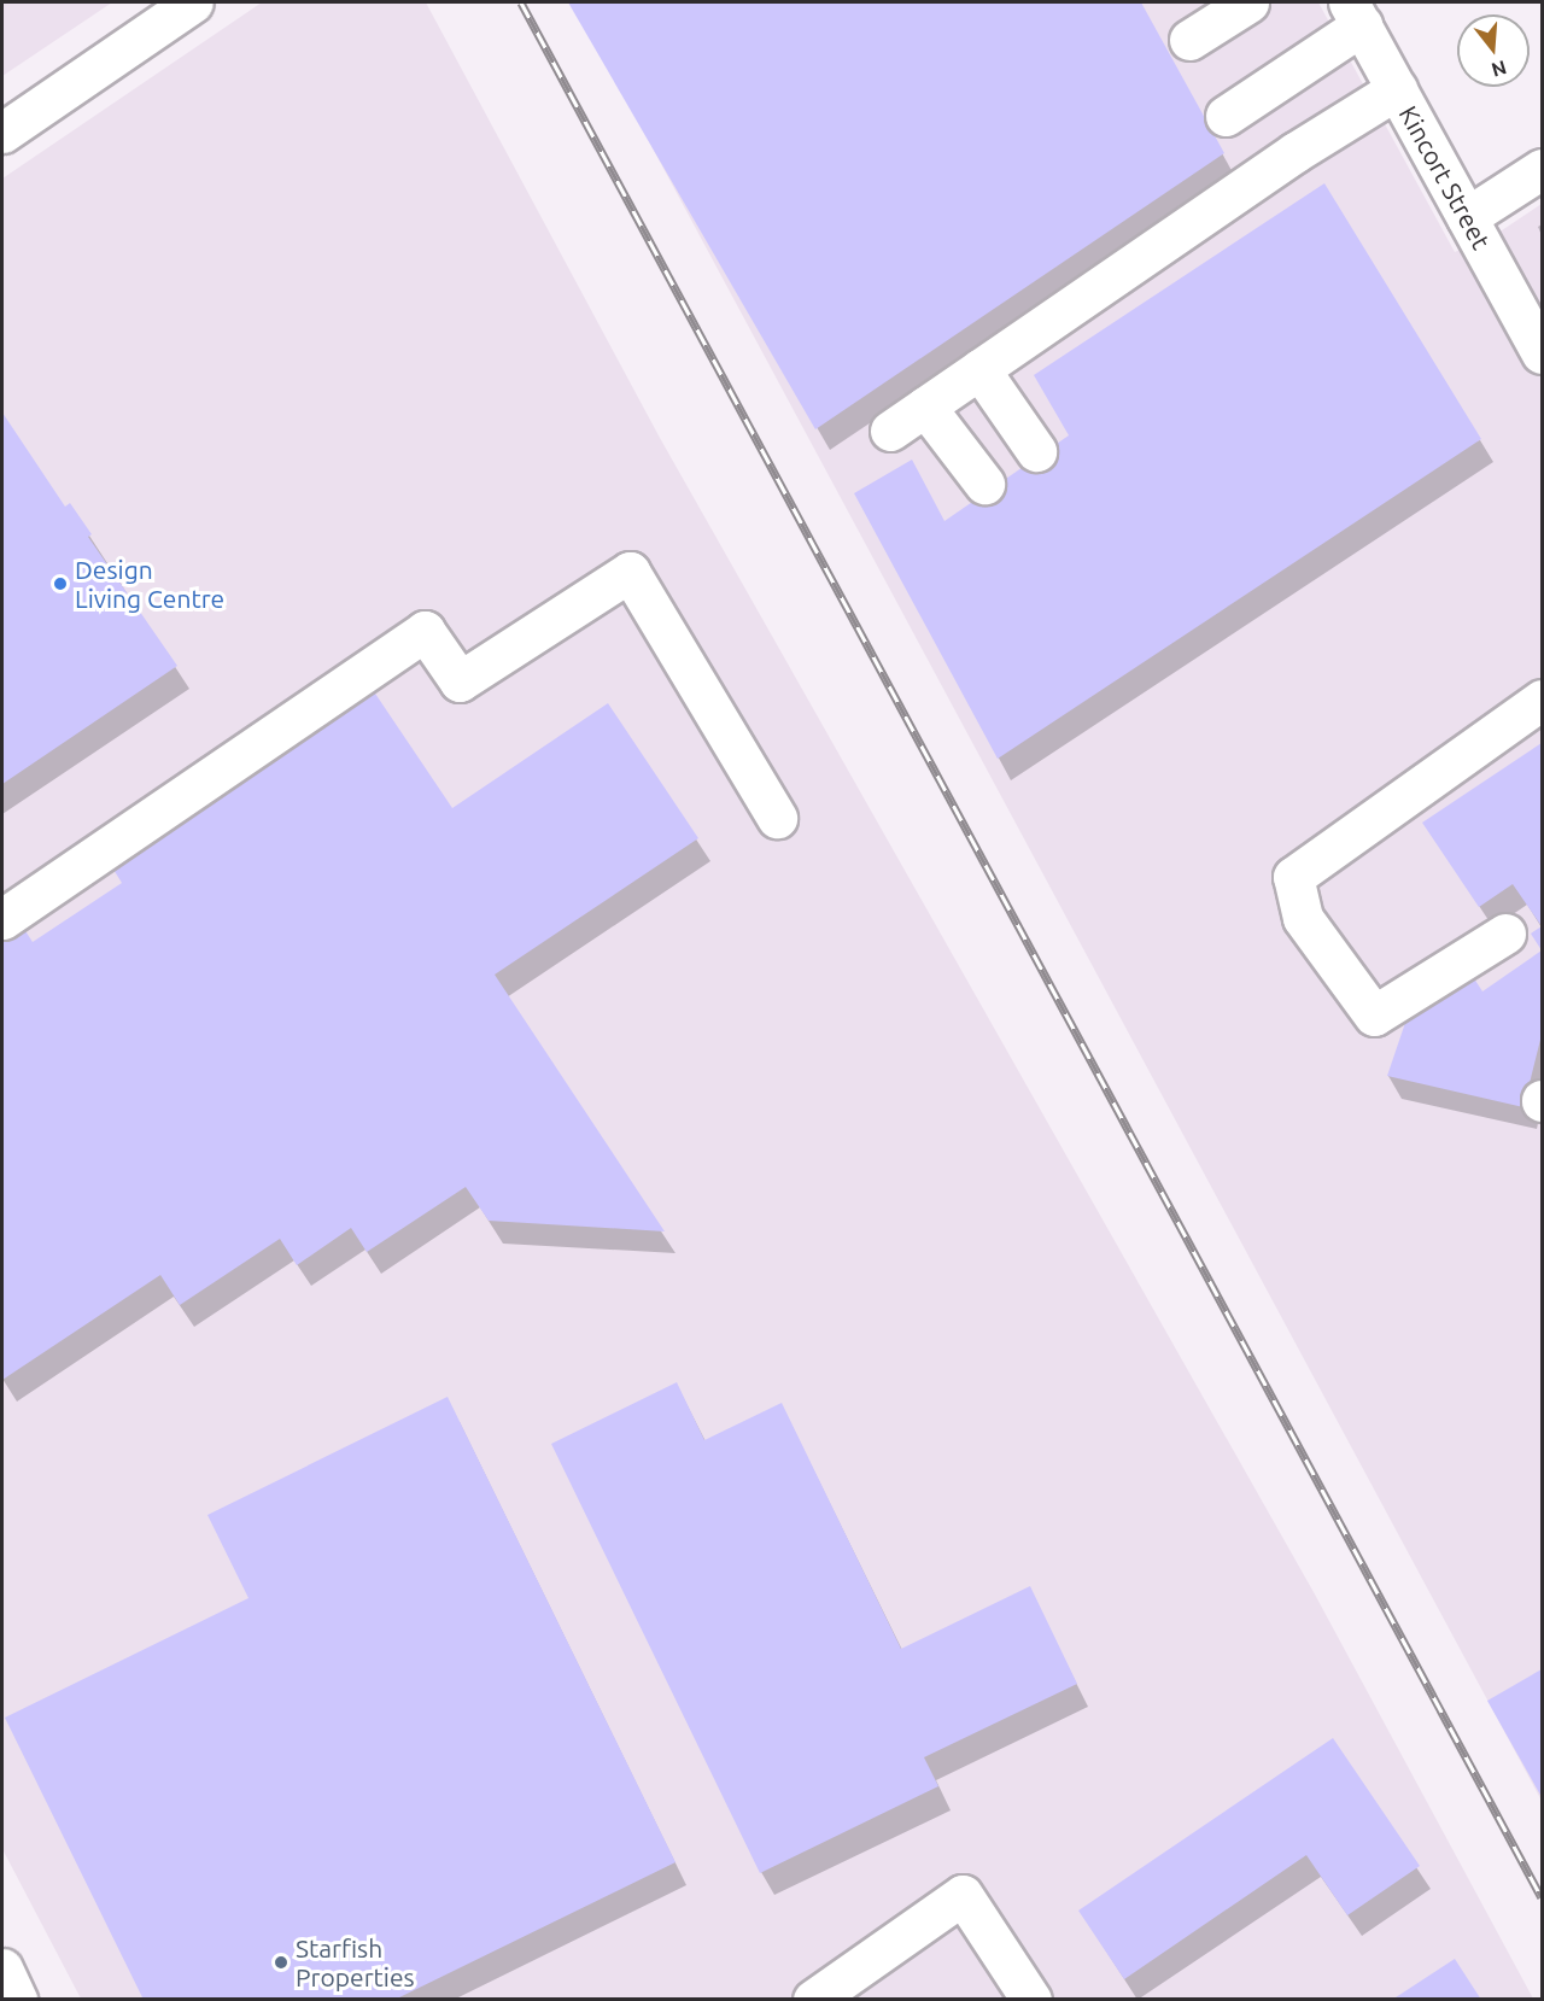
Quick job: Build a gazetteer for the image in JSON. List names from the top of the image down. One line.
{"streets":{"street":["Kincort Street"]},"places":["Design Living Centre","Starfish Properties"],"north":"bottom"}
